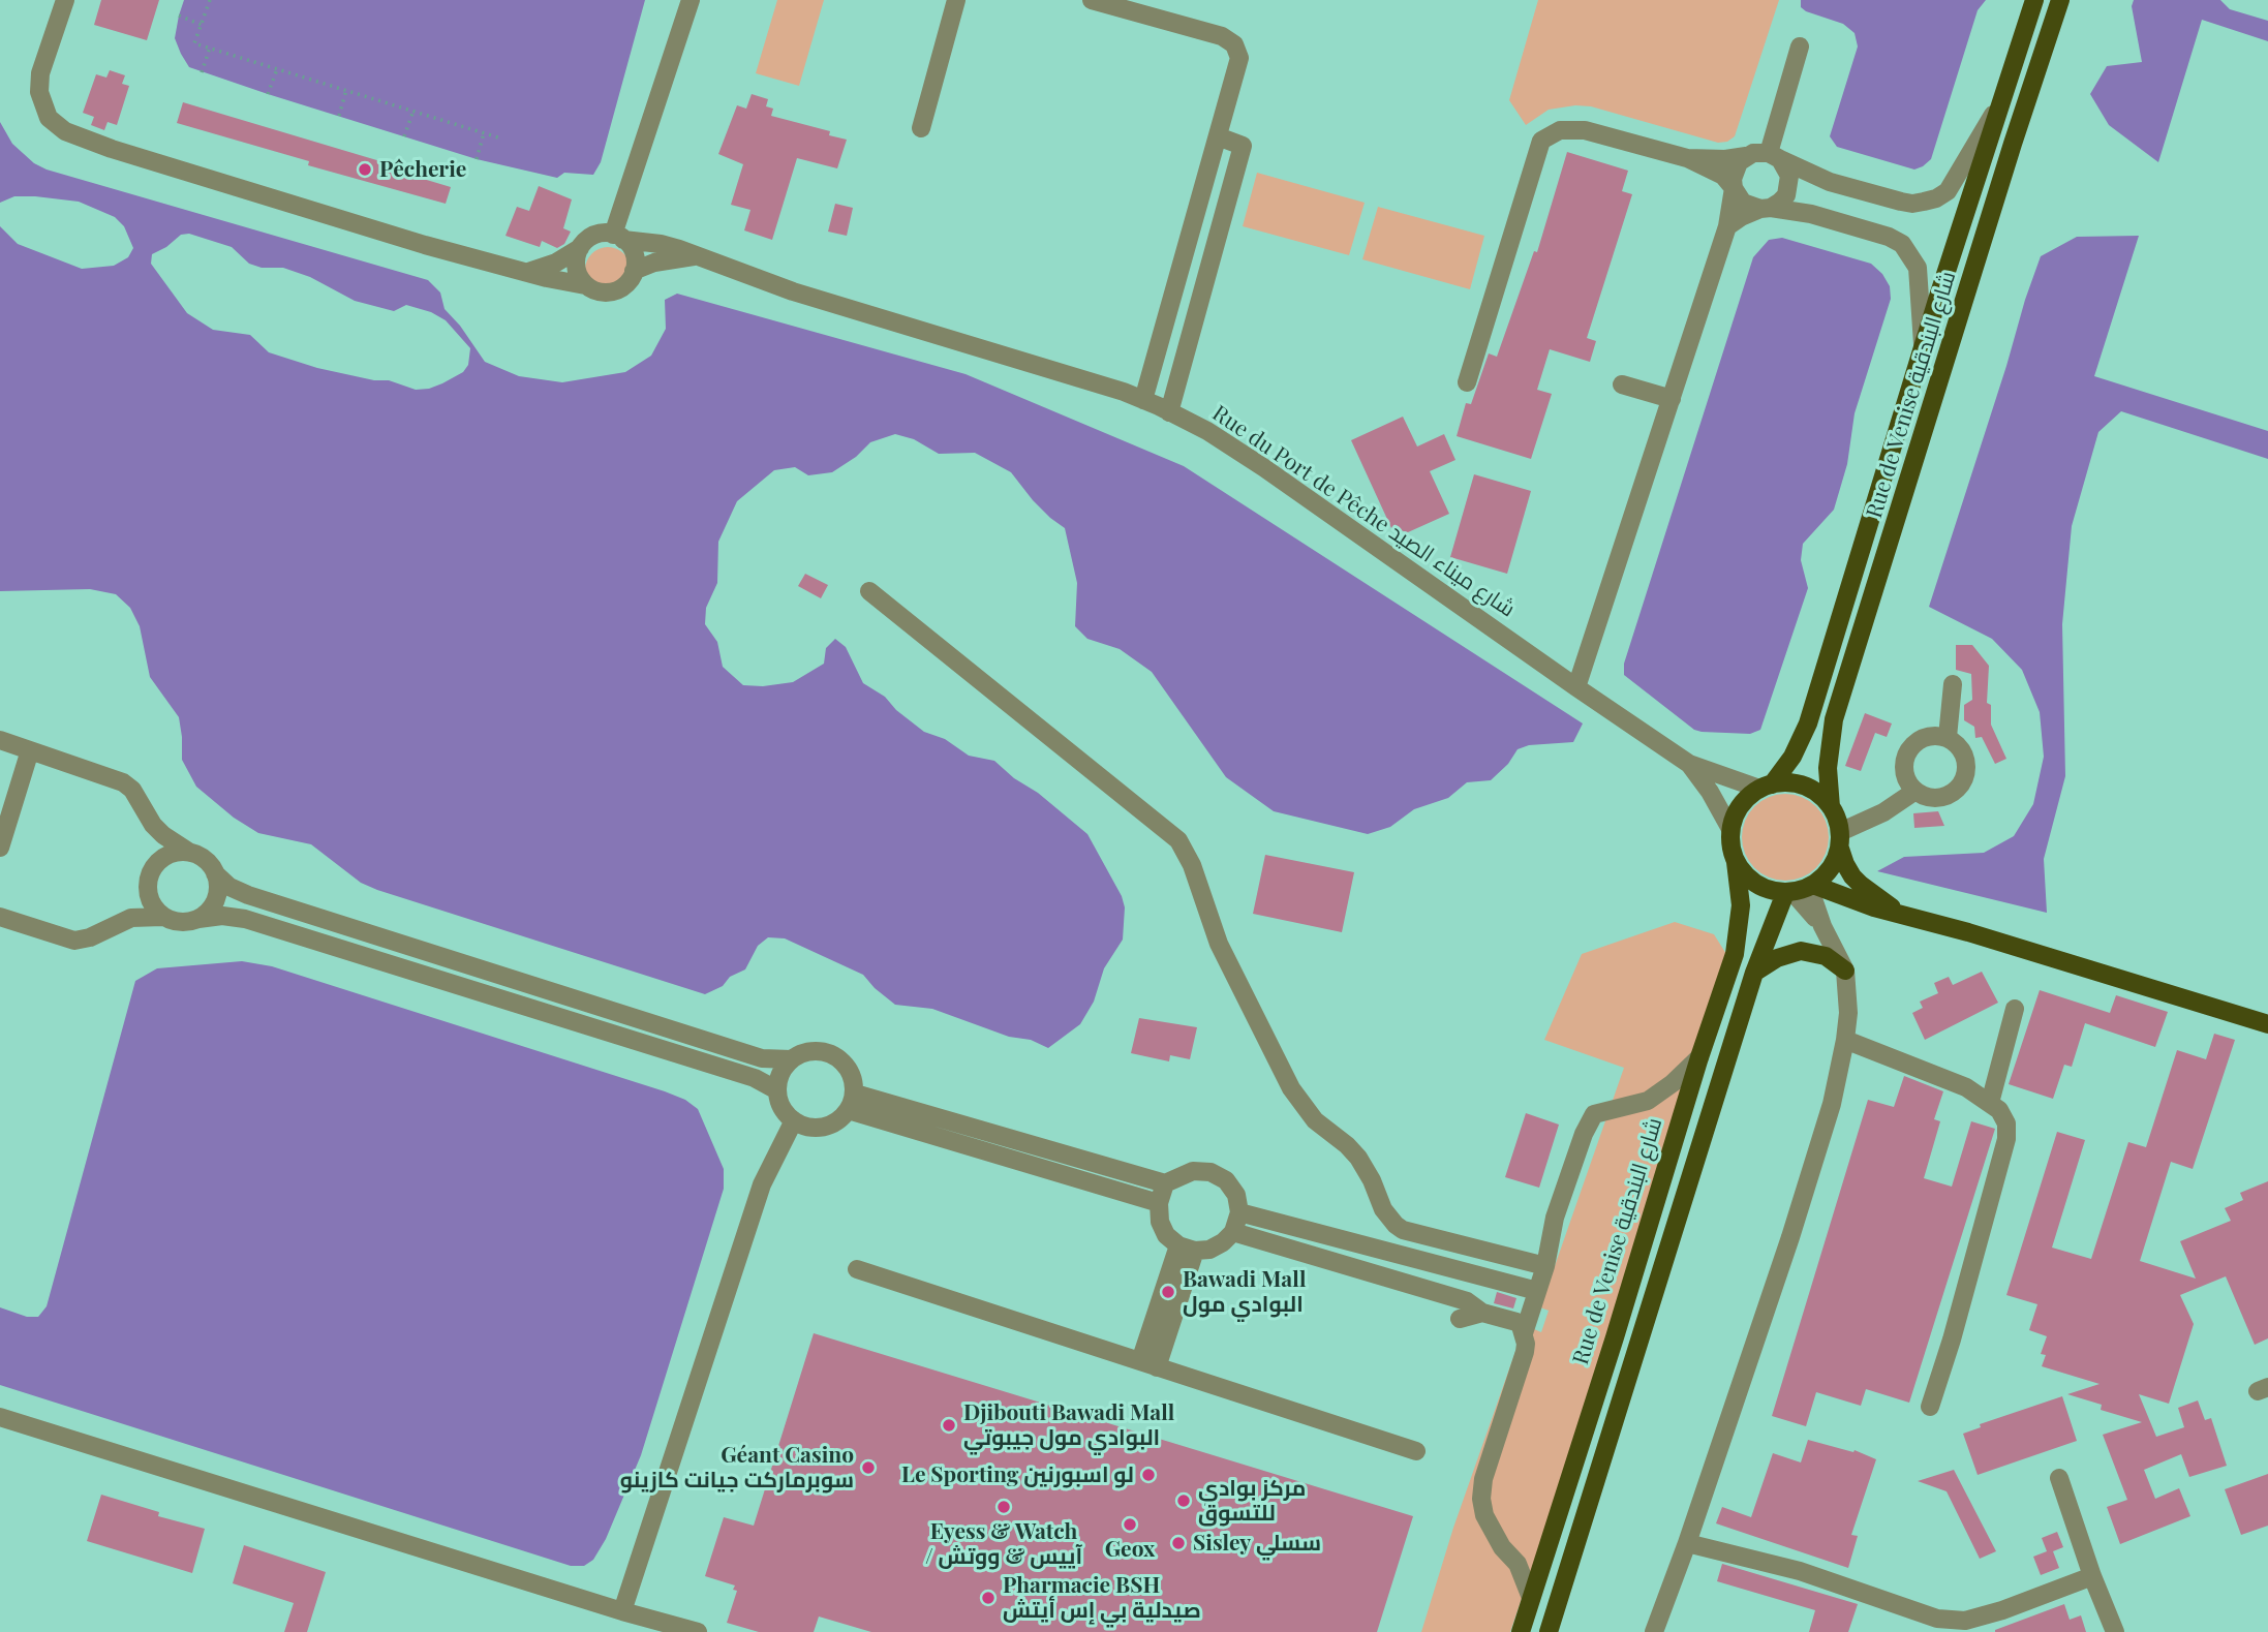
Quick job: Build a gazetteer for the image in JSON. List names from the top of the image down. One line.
{"streets":{"main road":["Rue de Venise شارع البندقية"],"street":["Rue du Port de Pêche شارع ميناء الصيد"]},"crossings":[["Rue de Venise شارع البندقية","Rue du Port de Pêche شارع ميناء الصيد"]],"places":["Pêcherie","Bawadi Mall البوادي مول","Djibouti Bawadi Mall البوادي مول جيبوتي","Géant Casino سوبرماركت جيانت كازينو","Le Sporting لو اسبورنين","مركز بوادي للتسوق","Eyess & Watch / آييس & ووتش","Geox","Sisley سسلي","Pharmacie BSH صيدلية بي إس أيتش"]}
